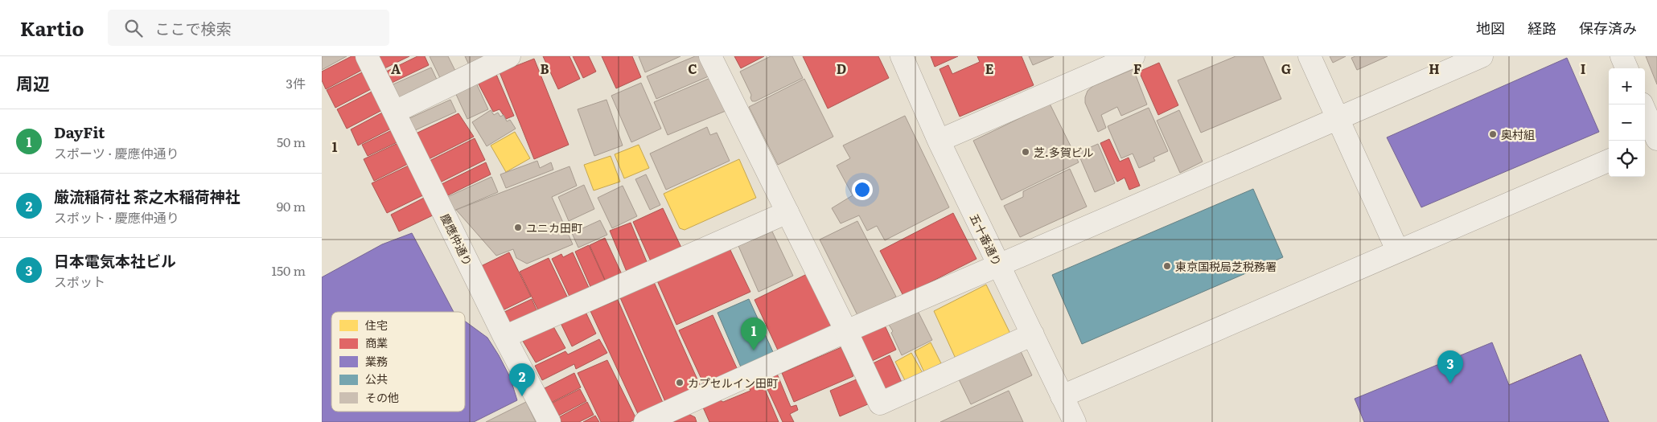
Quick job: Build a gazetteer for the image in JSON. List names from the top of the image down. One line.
{"streets":{"street":["慶應仲通り","五十番通り"]},"places":["奥村組","芝.多賀ビル","ユニカ田町","東京国税局芝税務署","カプセルイン田町"],"legend":["住宅","商業","業務","公共","その他"],"page":{"header":"Kartio","search":"ここで検索","nav":["地図","経路","保存済み"],"heading":["周辺","3件"],"map_buttons":["+","−"],"list":[{"mark":"1","name":"DayFit","note":"スポーツ · 慶應仲通り","value":"50 m"},{"mark":"2","name":"厳流稲荷社 茶之木稲荷神社","note":"スポット · 慶應仲通り","value":"90 m"},{"mark":"3","name":"日本電気本社ビル","note":"スポット","value":"150 m"}],"pins":["1","3","2"]},"grid":{"columns":["A","B","C","D","E","F","G","H","I"],"rows":["1"]}}
